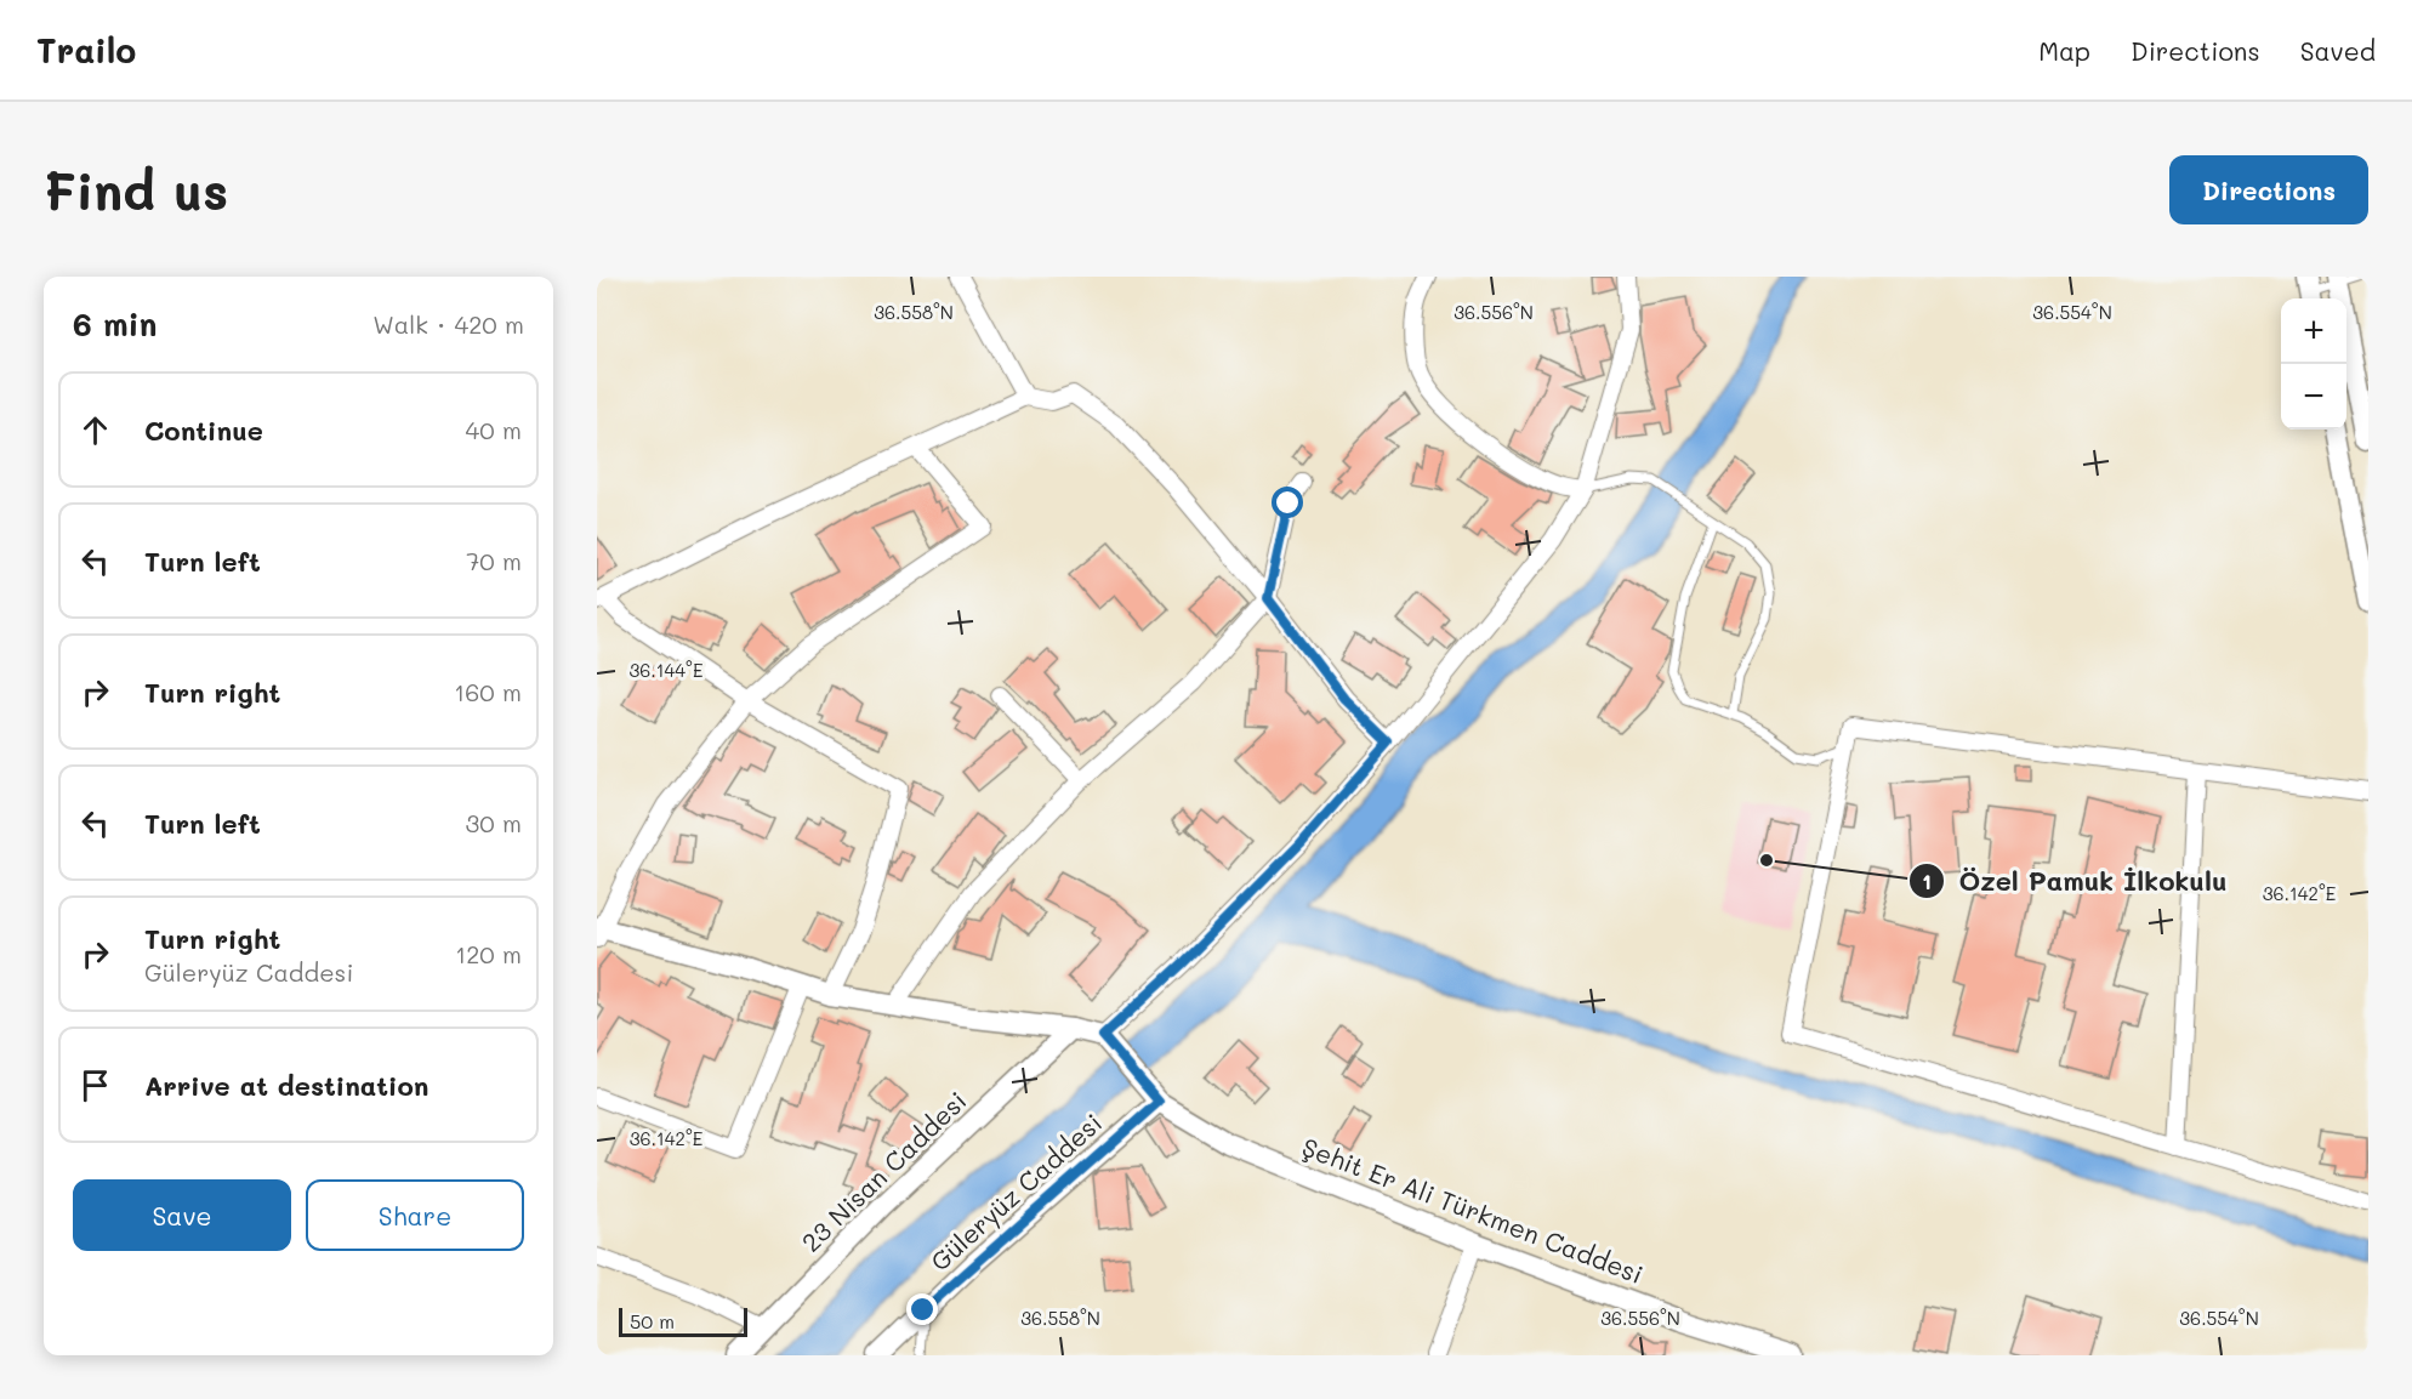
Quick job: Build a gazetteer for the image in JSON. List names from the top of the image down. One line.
{"streets":{"street":["23 Nisan Caddesi","Güleryüz Caddesi","Şehit Er Ali Türkmen Caddesi"]},"crossings":[["Güleryüz Caddesi","Şehit Er Ali Türkmen Caddesi"]],"places":["Özel Pamuk İlkokulu"],"scale_bar":"50 m","page":{"header":"Trailo","nav":["Map","Directions","Saved"],"buttons":["Directions",["Save","Share"]],"title":"Find us","heading":["6 min","Walk · 420 m"],"map_buttons":["+","−"],"list":[["Continue","40 m"],["Turn left","70 m"],["Turn right","160 m"],["Turn left","30 m"],["Turn right","Güleryüz Caddesi","120 m"],"Arrive at destination"],"scale":"50 m"},"coordinates":["36.558°N","36.556°N","36.554°N","36.144°E","36.142°E"]}
